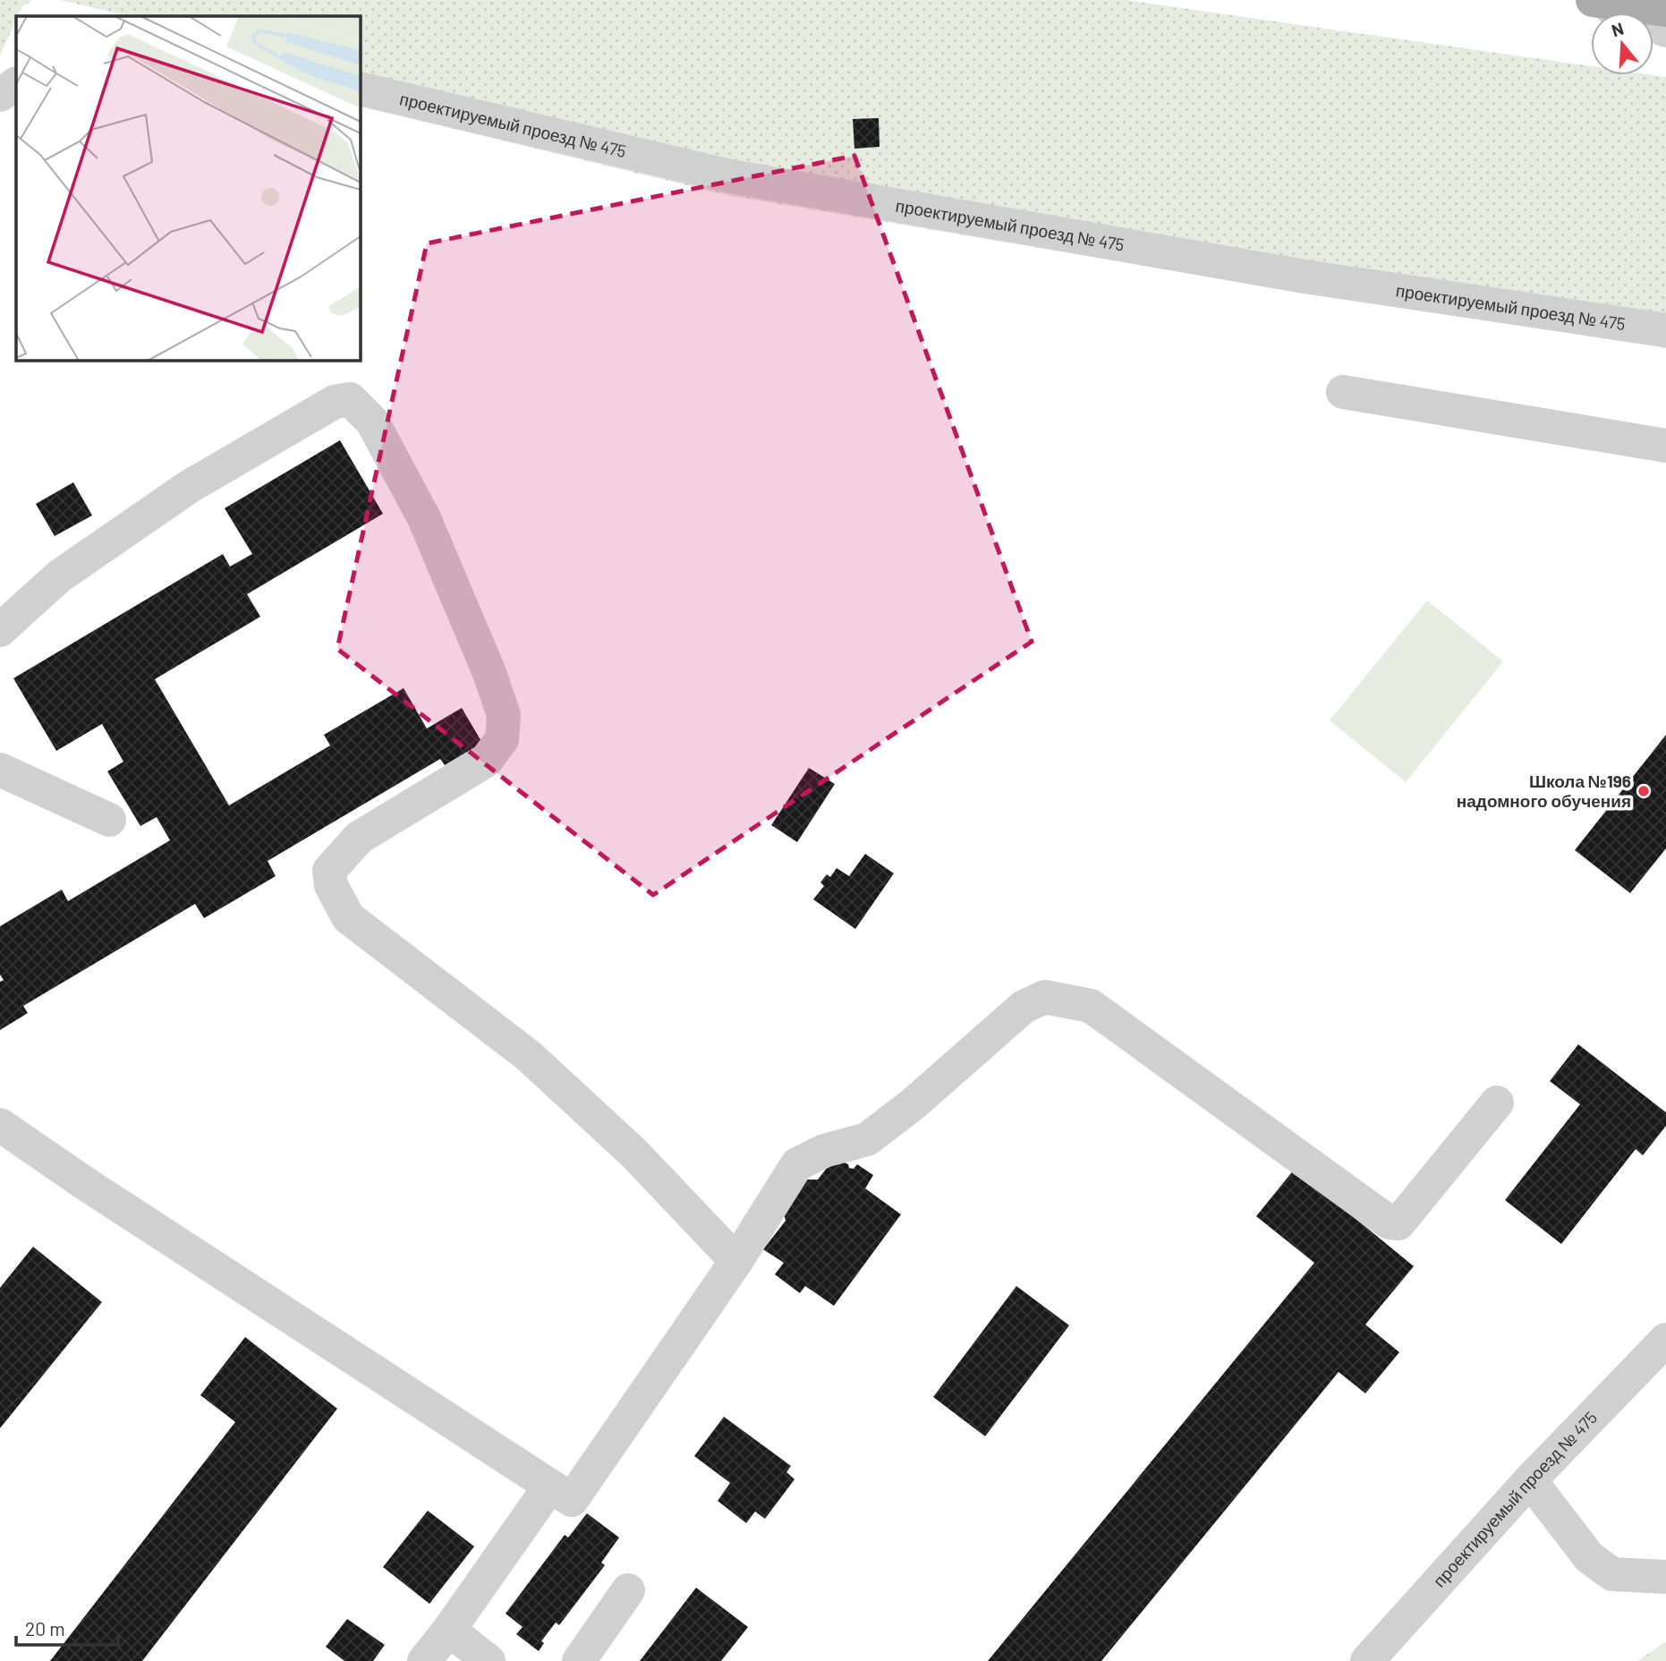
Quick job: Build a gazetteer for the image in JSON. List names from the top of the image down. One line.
{"streets":{"street":["проектируемый проезд № 475"]},"places":["Школа №196 надомного обучения"],"scale_bar":"20 m","north":"top"}
